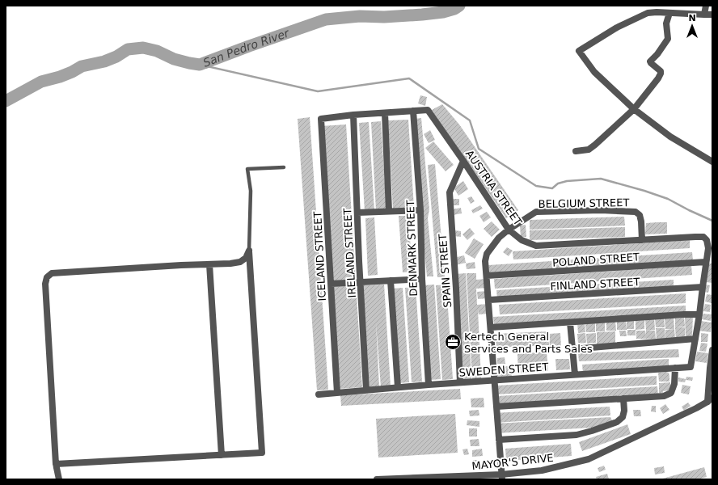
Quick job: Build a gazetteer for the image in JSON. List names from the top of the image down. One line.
{"streets":{"street":["AUSTRIA STREET","BELGIUM STREET","DENMARK STREET","IRELAND STREET","ICELAND STREET","POLAND STREET","SPAIN STREET","FINLAND STREET","SWEDEN STREET","MAYOR'S DRIVE"]},"crossings":[["AUSTRIA STREET","BELGIUM STREET"],["AUSTRIA STREET","DENMARK STREET"],["AUSTRIA STREET","IRELAND STREET"],["AUSTRIA STREET","ICELAND STREET"],["AUSTRIA STREET","POLAND STREET"],["AUSTRIA STREET","SPAIN STREET"],["BELGIUM STREET","POLAND STREET"],["BELGIUM STREET","FINLAND STREET"],["BELGIUM STREET","SWEDEN STREET"],["BELGIUM STREET","MAYOR'S DRIVE"],["DENMARK STREET","SWEDEN STREET"],["IRELAND STREET","SWEDEN STREET"],["ICELAND STREET","SWEDEN STREET"],["SPAIN STREET","SWEDEN STREET"]],"water":["San Pedro River"],"places":{"office":["Kertech General Services and Parts Sales"]},"north":"top"}
